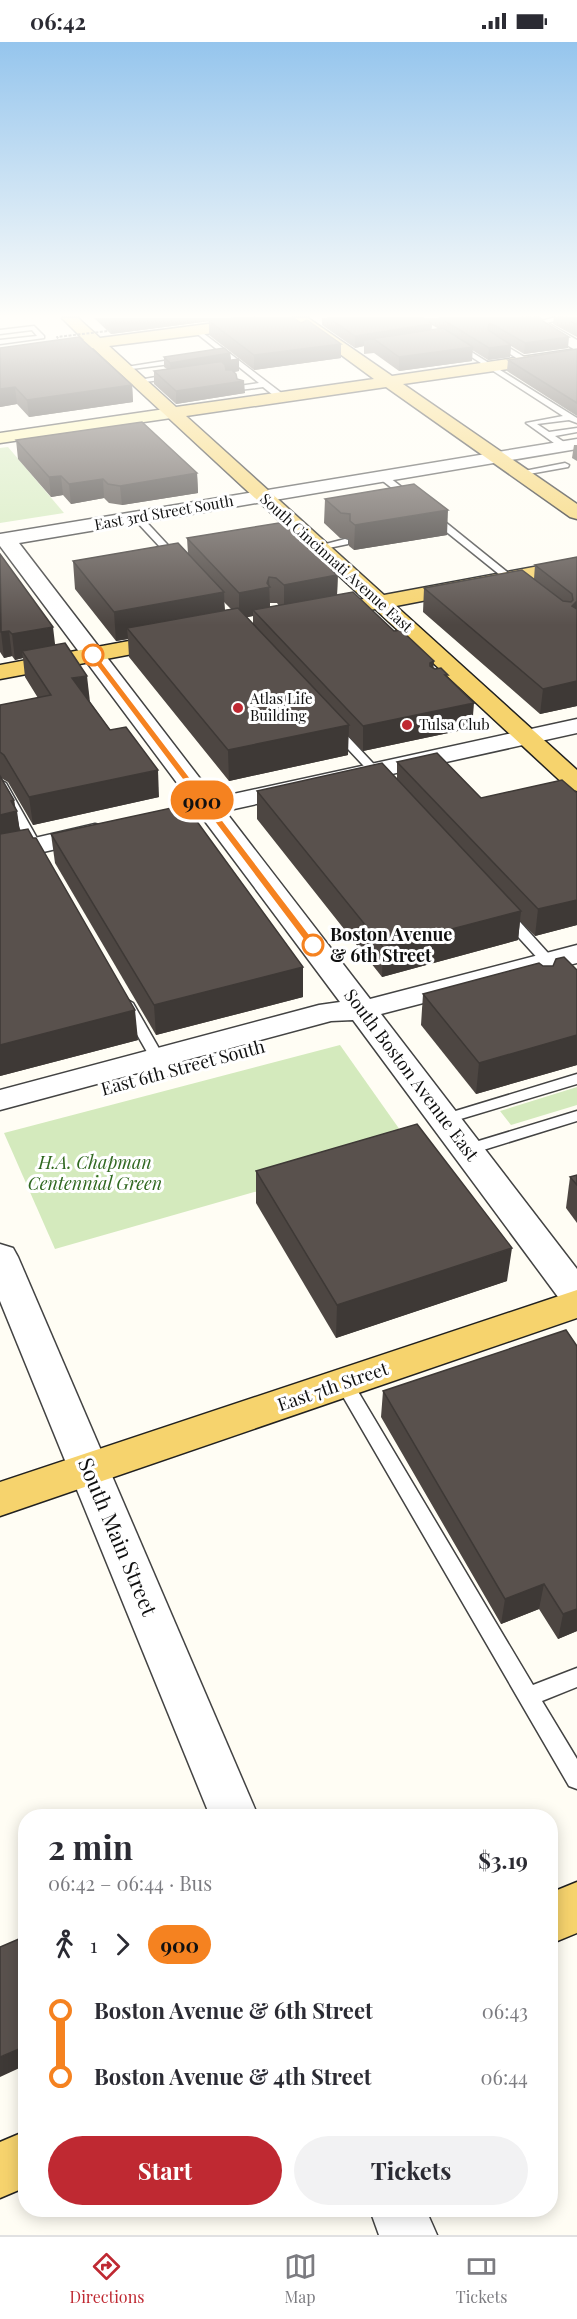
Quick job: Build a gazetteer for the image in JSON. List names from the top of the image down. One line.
{"streets":{"main road":["South Cincinnati Avenue East","East 7th Street"],"street":["East 3rd Street South","East 6th Street South","South Boston Avenue East","South Main Street"]},"crossings":[["East 3rd Street South","South Cincinnati Avenue East"],["East 3rd Street South","South Boston Avenue East"],["East 6th Street South","South Boston Avenue East"],["East 7th Street","South Main Street"]],"parks":["H.A. Chapman Centennial Green"],"places":["Atlas Life Building","Tulsa Club","Boston Avenue & 6th Street"],"lines":["bus line 900"],"page":{"status":"06:42","on_map":"900","heading":["2 min","06:42 – 06:44 · Bus","$3.19"],"legs":["1","900"],"list":[{"name":"Boston Avenue & 6th Street","value":"06:43"},{"name":"Boston Avenue & 4th Street","value":"06:44"}],"buttons":["Start","Tickets"],"tabs":["Directions","Map","Tickets"]}}
